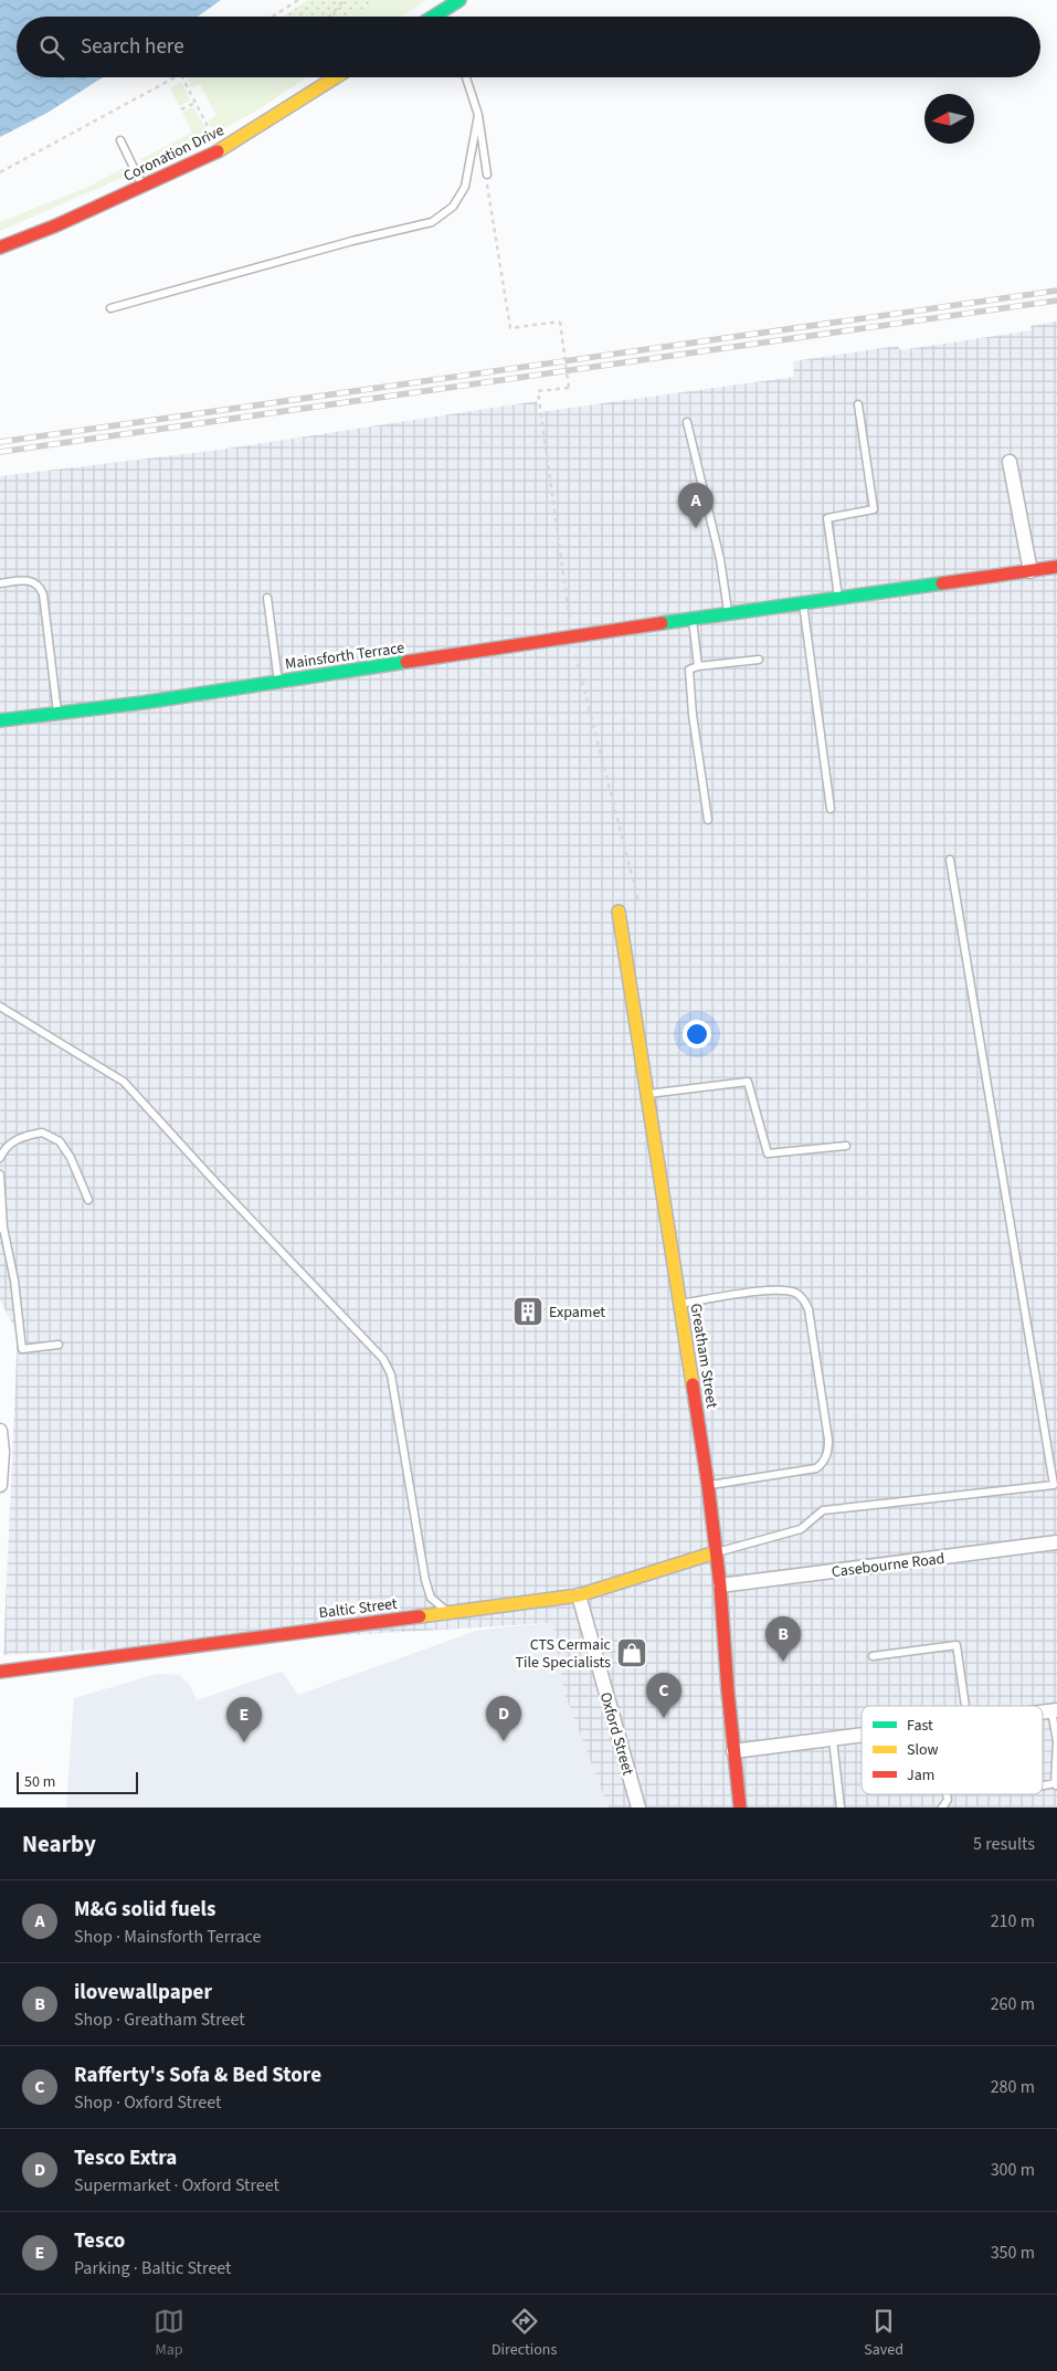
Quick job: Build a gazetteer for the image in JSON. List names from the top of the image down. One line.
{"streets":{"street":["Coronation Drive","Mainsforth Terrace","Greatham Street","Casebourne Road","Baltic Street","Oxford Street"]},"crossings":[["Greatham Street","Casebourne Road"],["Greatham Street","Baltic Street"],["Baltic Street","Oxford Street"]],"places":{"building":["Expamet"],"shop":["CTS Cermaic Tile Specialists"]},"legend":["Fast","Slow","Jam"],"scale_bar":"50 m","north":"left","page":{"search":"Search here","pins":["A","B","C","D","E"],"scale":"50 m","heading":["Nearby","5 results"],"list":[{"mark":"A","name":"M&G solid fuels","note":"Shop · Mainsforth Terrace","value":"210 m"},{"mark":"B","name":"ilovewallpaper","note":"Shop · Greatham Street","value":"260 m"},{"mark":"C","name":"Rafferty's Sofa & Bed Store","note":"Shop · Oxford Street","value":"280 m"},{"mark":"D","name":"Tesco Extra","note":"Supermarket · Oxford Street","value":"300 m"},{"mark":"E","name":"Tesco","note":"Parking · Baltic Street","value":"350 m"}],"nav":["Map","Directions","Saved"]}}
